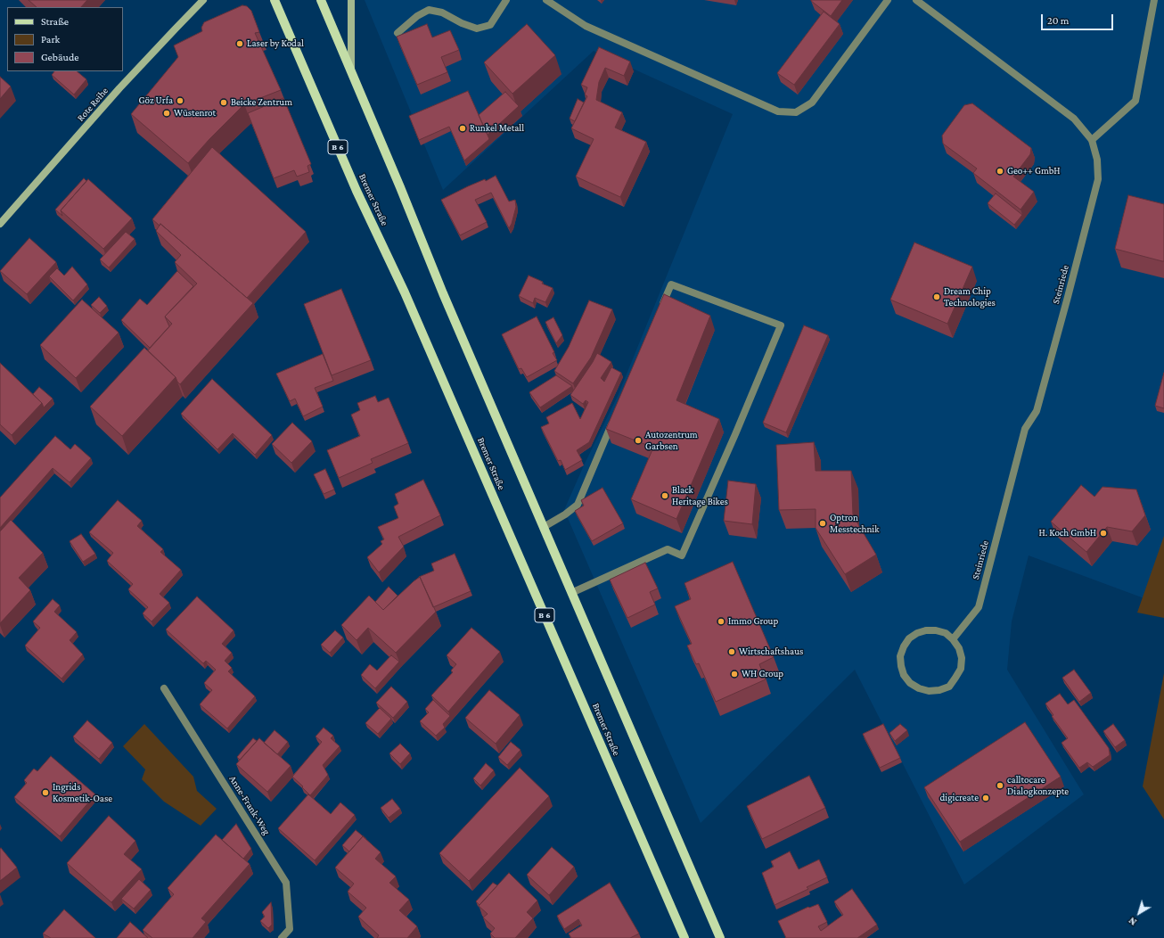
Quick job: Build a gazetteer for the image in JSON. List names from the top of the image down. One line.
{"streets":{"main road":["B 6","Bremer Straße"],"street":["Rote Reihe","Steinriede","Anne-Frank-Weg"]},"places":["Laser by Kodal","Göz Urfa","Beicke Zentrum","Wüstenrot","Runkel Metall","Geo++ GmbH","Dream Chip Technologies","Autozentrum Garbsen","Black Heritage Bikes","Optron Messtechnik","H. Koch GmbH","Immo Group","Wirtschaftshaus","WH Group","calltocare Dialogkonzepte","Ingrids Kosmetik-Oase","digicreate"],"legend":["Straße","Park","Gebäude"],"scale_bar":"20 m","north":"bottom left"}
